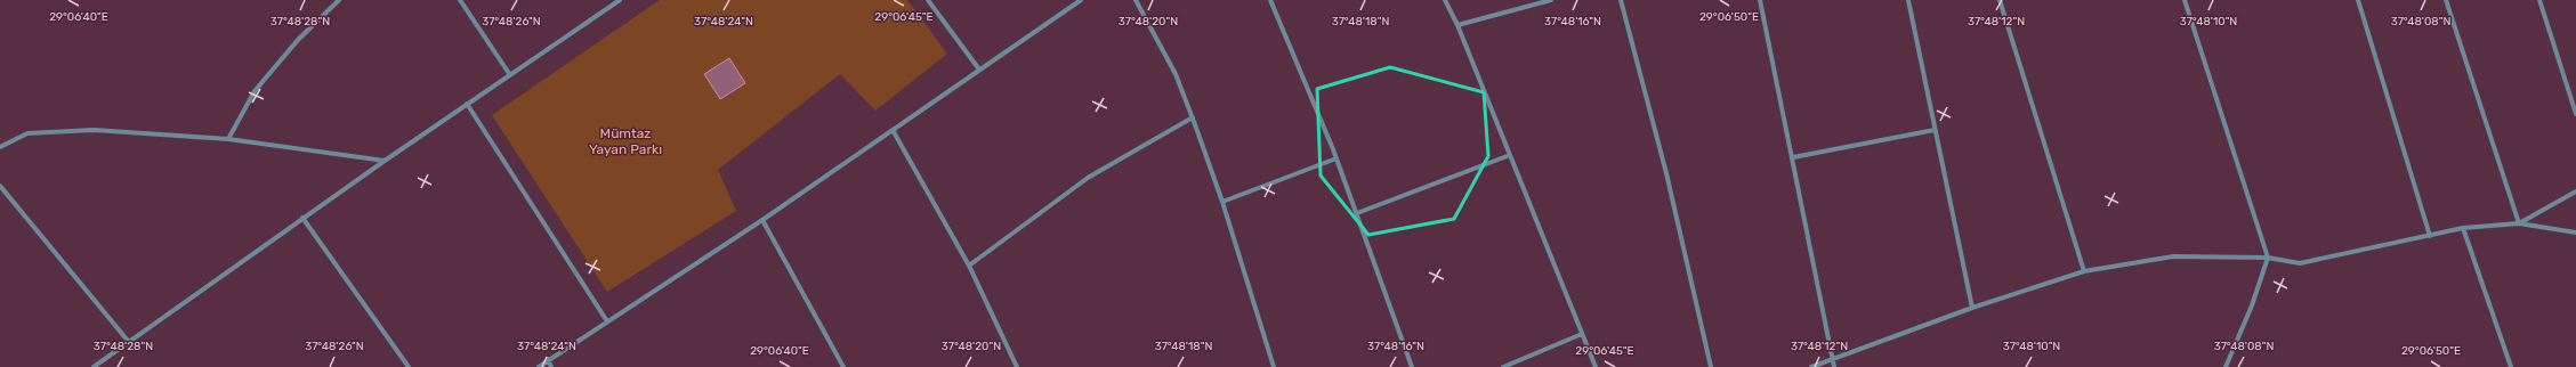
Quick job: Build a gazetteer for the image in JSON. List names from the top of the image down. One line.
{"parks":["Mümtaz Yayan Parkı"],"coordinates":["29°06'40\"E","29°06'50\"E","29°06'45\"E","37°48'28\"N","37°48'26\"N","37°48'24\"N","37°48'20\"N","37°48'18\"N","37°48'16\"N","37°48'12\"N","37°48'10\"N","37°48'08\"N"]}
